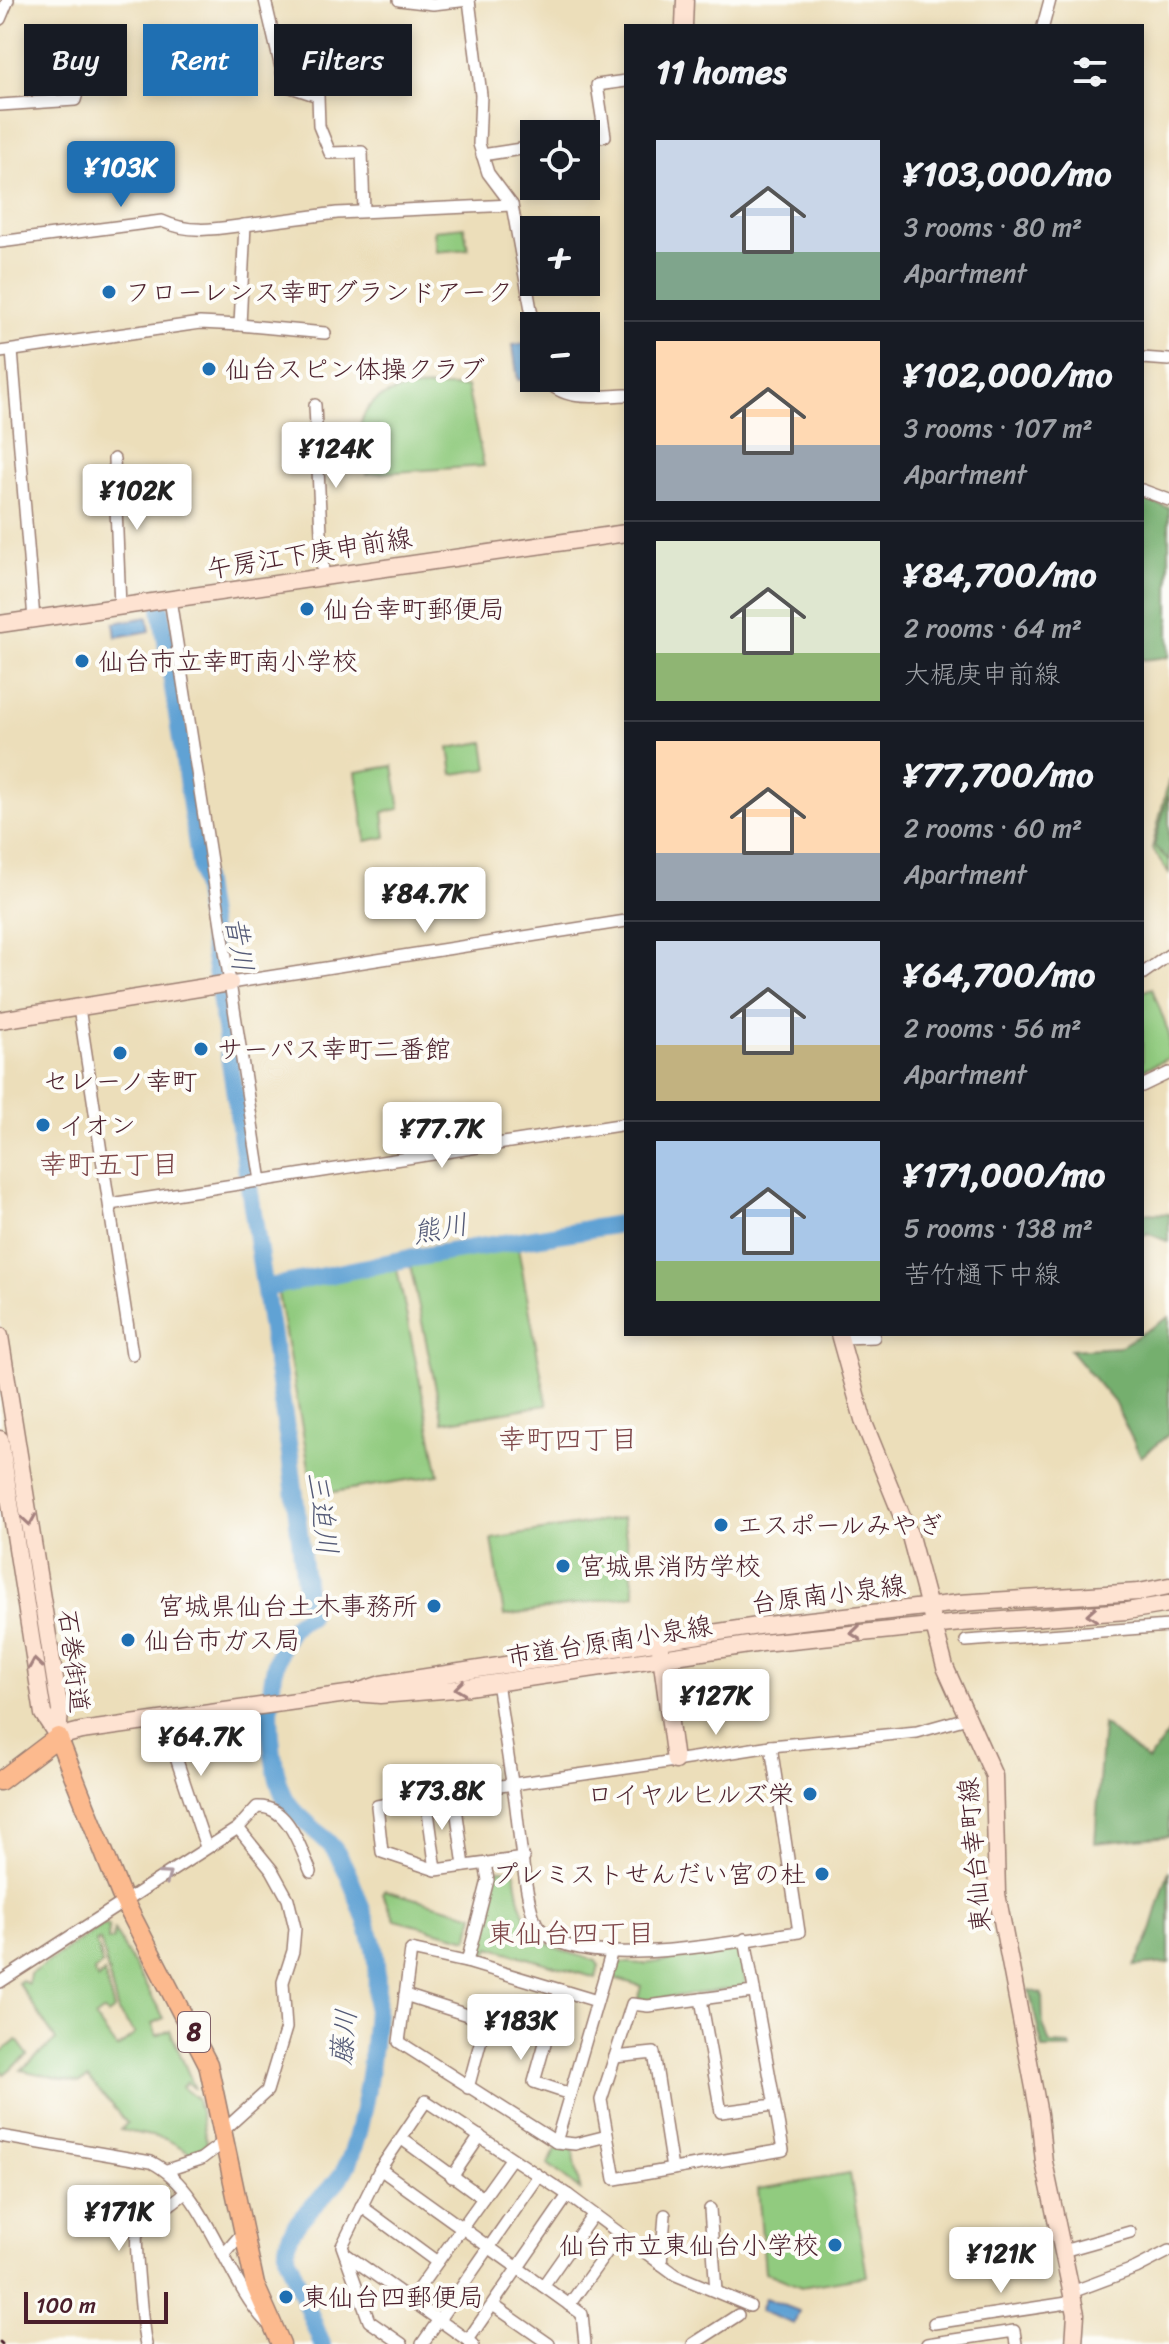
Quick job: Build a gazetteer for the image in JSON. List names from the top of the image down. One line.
{"streets":{"main road":["8"],"street":["午房江下庚申前線","台原南小泉線","市道台原南小泉線","石巻街道","東仙台幸町線"]},"crossings":[["台原南小泉線","市道台原南小泉線"],["台原南小泉線","東仙台幸町線"],["市道台原南小泉線","石巻街道"],["市道台原南小泉線","東仙台幸町線"],["市道台原南小泉線","8"],["石巻街道","8"]],"districts":["幸町五丁目","幸町四丁目","東仙台四丁目"],"water":["昔川","熊川","三迫川","藤川"],"places":["フローレンス幸町グランドアーク","仙台スピン体操クラブ","仙台幸町郵便局","仙台市立幸町南小学校","サーパス幸町二番館","セレーノ幸町","イオン","エスポールみやぎ","宮城県消防学校","宮城県仙台土木事務所","仙台市ガス局","ロイヤルヒルズ栄","プレミストせんだい宮の杜","仙台市立東仙台小学校","東仙台四郵便局"],"scale_bar":"100 m","page":{"chip":["Buy","Rent","Filters"],"heading":"11 homes","map_buttons":["+","−"],"list":[{"name":"¥103,000/mo","note":"3 rooms · 80 m² · Apartment"},{"name":"¥102,000/mo","note":"3 rooms · 107 m² · Apartment"},{"name":"¥84,700/mo","note":"2 rooms · 64 m² · 大梶庚申前線"},{"name":"¥77,700/mo","note":"2 rooms · 60 m² · Apartment"},{"name":"¥64,700/mo","note":"2 rooms · 56 m² · Apartment"},{"name":"¥171,000/mo","note":"5 rooms · 138 m² · 苦竹樋下中線"}],"price":["¥103K","¥124K","¥102K","¥84.7K","¥77.7K","¥127K","¥64.7K","¥73.8K","¥183K","¥171K","¥121K"],"scale":"100 m"}}
